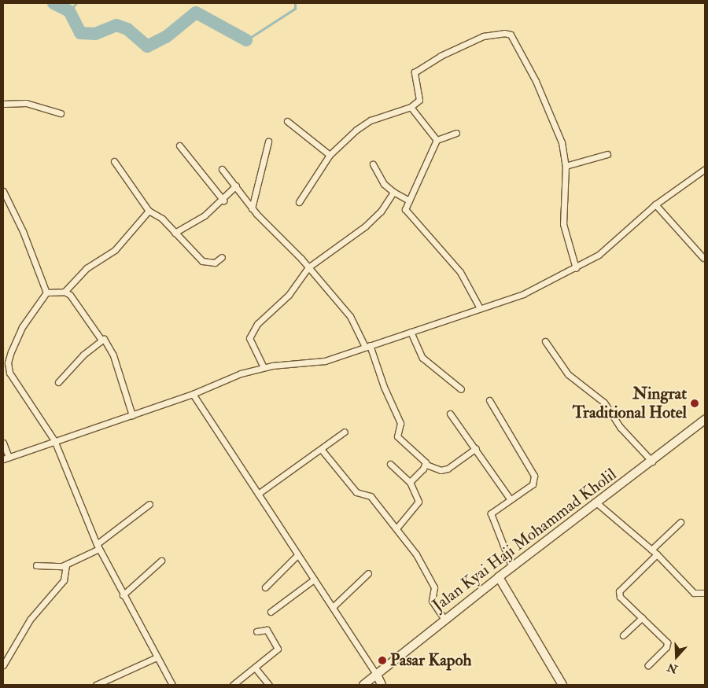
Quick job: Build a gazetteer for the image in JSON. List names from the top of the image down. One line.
{"streets":{"main road":["Jalan Kyai Haji Mohammad Kholil"]},"places":["Ningrat Traditional Hotel","Pasar Kapoh"],"north":"bottom"}
